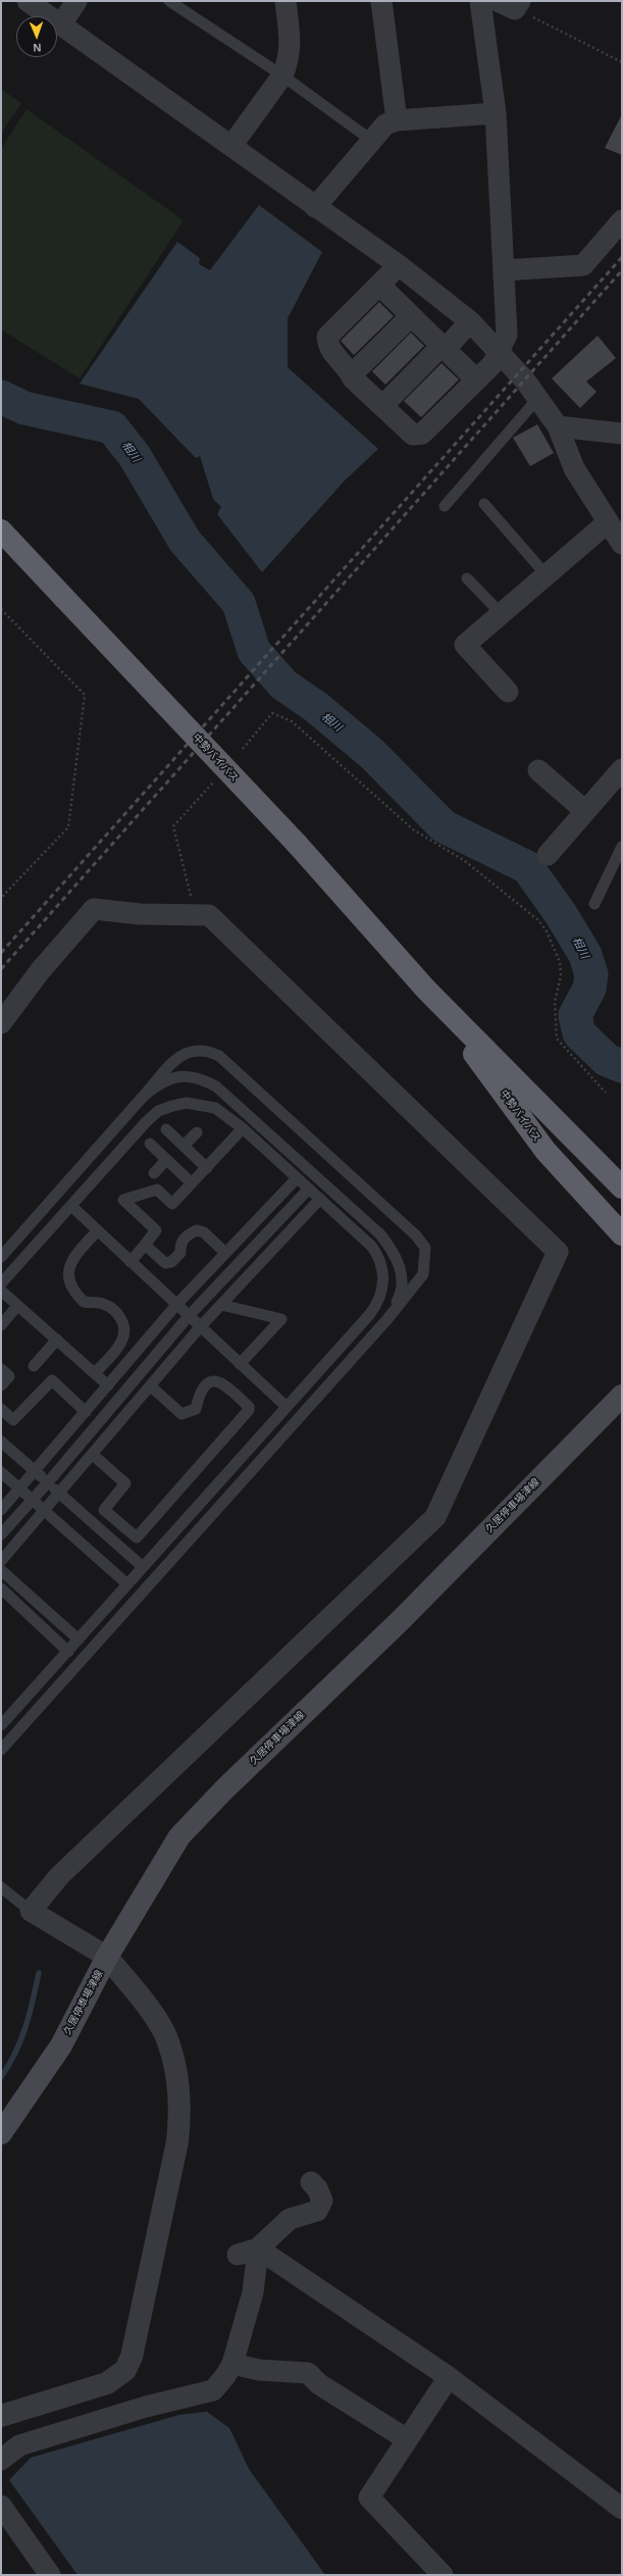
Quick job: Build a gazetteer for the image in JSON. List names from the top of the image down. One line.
{"streets":{"highway":["中勢バイパス"],"main road":["久居停車場津線"]},"water":["相川"],"north":"bottom"}
